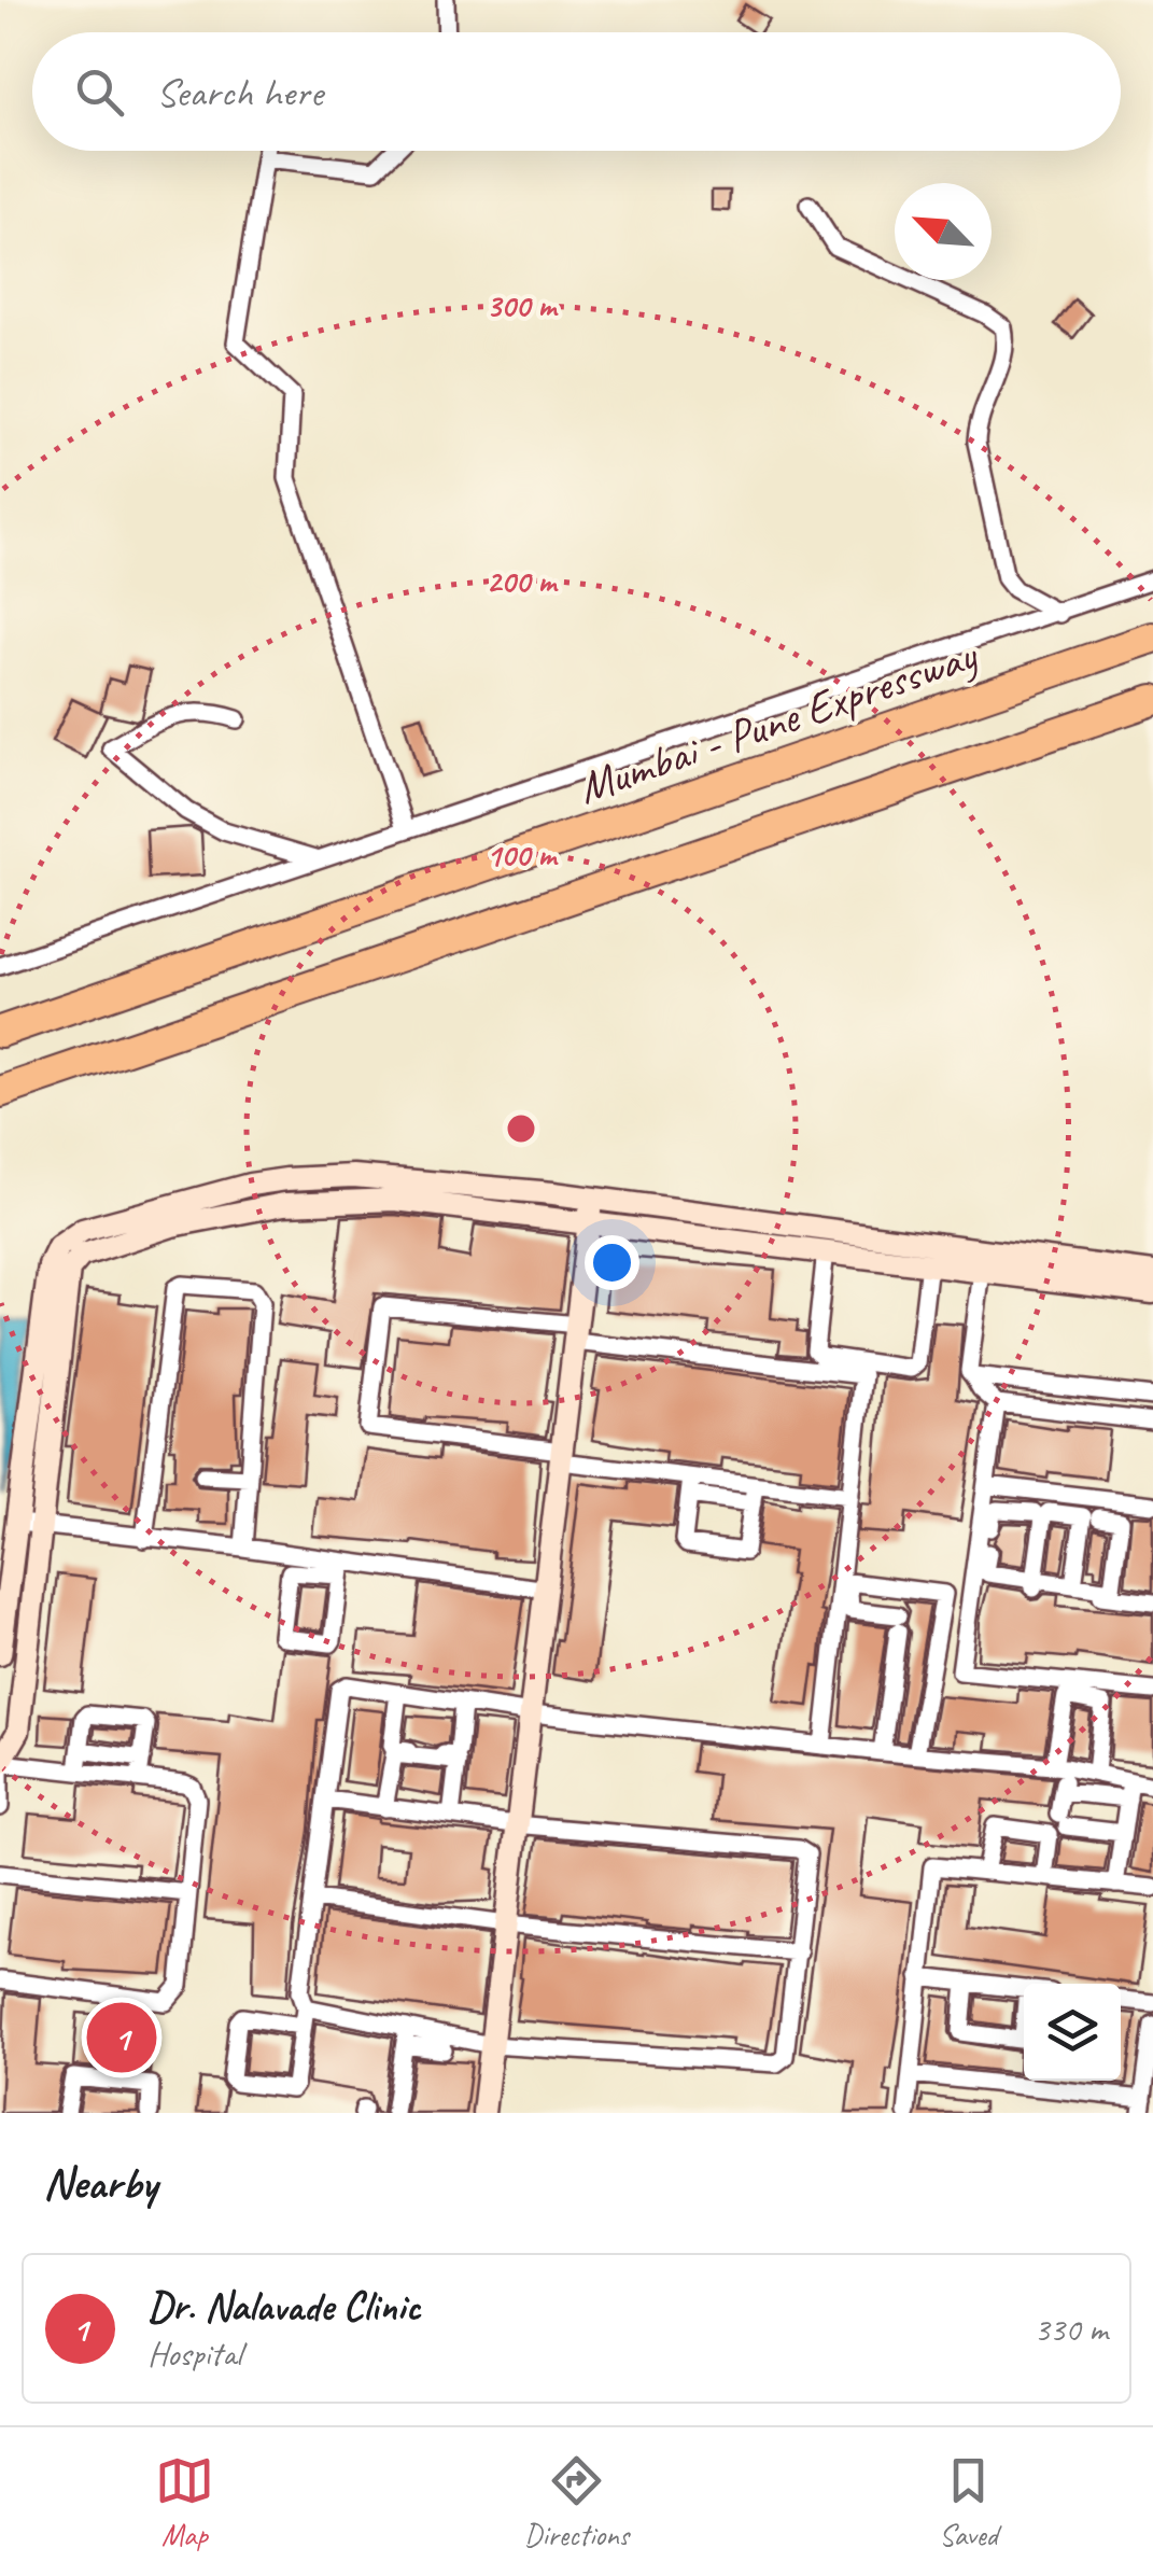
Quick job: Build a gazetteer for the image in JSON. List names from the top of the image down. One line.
{"streets":{"highway":["Mumbai - Pune Expressway"]},"north":"top left","page":{"search":"Search here","pins":"1","heading":"Nearby","list":[{"mark":"1","name":"Dr. Nalavade Clinic","note":"Hospital","value":"330 m"}],"nav":["Map","Directions","Saved"]},"rings":["300 m","200 m","100 m"]}
